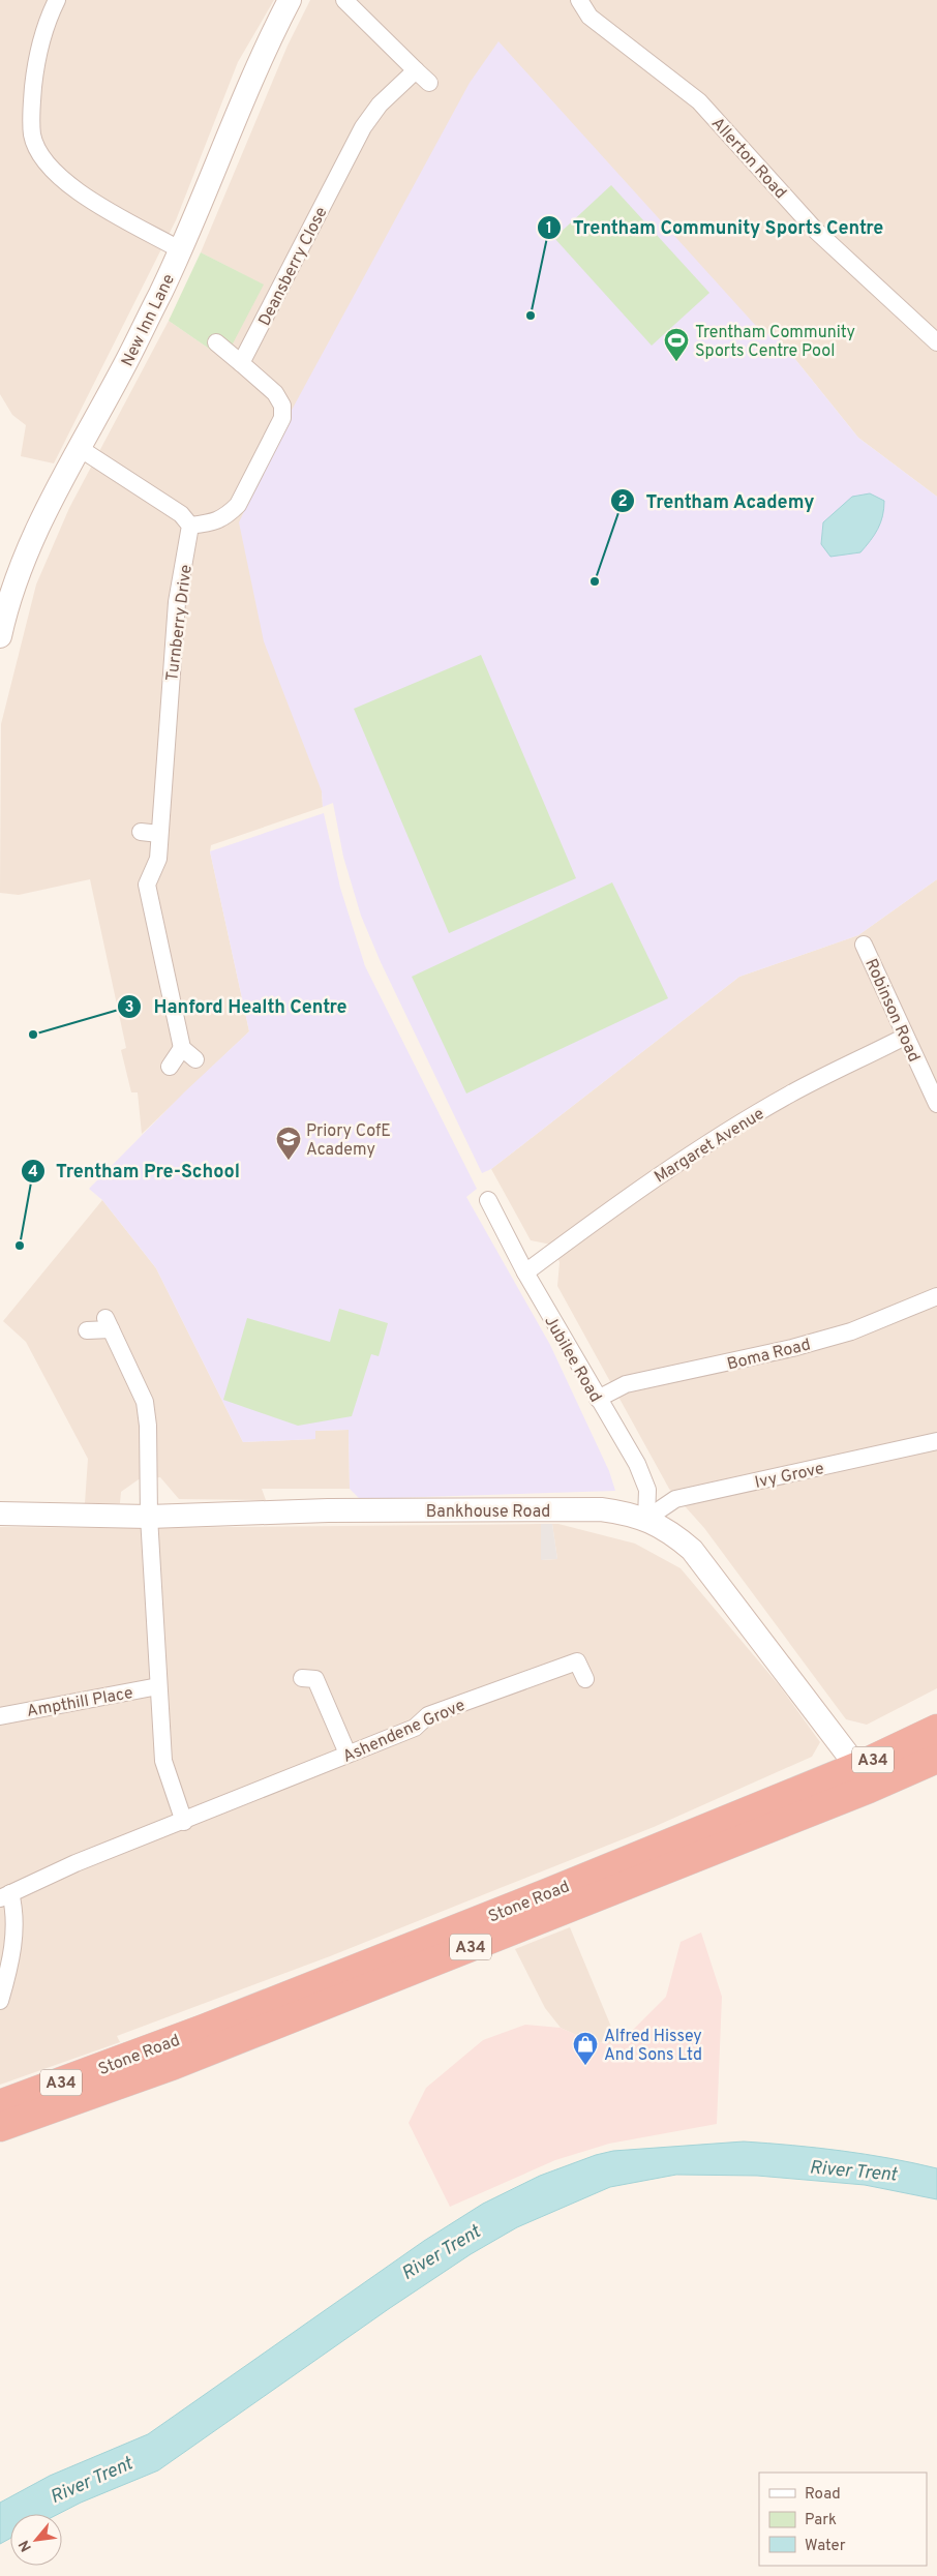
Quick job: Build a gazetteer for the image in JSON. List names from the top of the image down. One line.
{"streets":{"highway":["A34","Stone Road"],"street":["Allerton Road","Deansberry Close","New Inn Lane","Turnberry Drive","Robinson Road","Margaret Avenue","Boma Road","Jubilee Road","Ivy Grove","Bankhouse Road","Ampthill Place","Ashendene Grove"]},"crossings":[["Robinson Road","Margaret Avenue"],["Margaret Avenue","Jubilee Road"],["Boma Road","Jubilee Road"],["Jubilee Road","Ivy Grove"],["Jubilee Road","Bankhouse Road"],["Ivy Grove","Bankhouse Road"],["Bankhouse Road","Stone Road"]],"water":["River Trent"],"places":{"other":["Trentham Community Sports Centre","Trentham Academy","Hanford Health Centre","Trentham Pre-School"],"sports":["Trentham Community Sports Centre Pool"],"school or university":["Priory CofE Academy"],"shop":["Alfred Hissey And Sons Ltd"]},"legend":["Road","Park","Water"],"north":"bottom left"}
